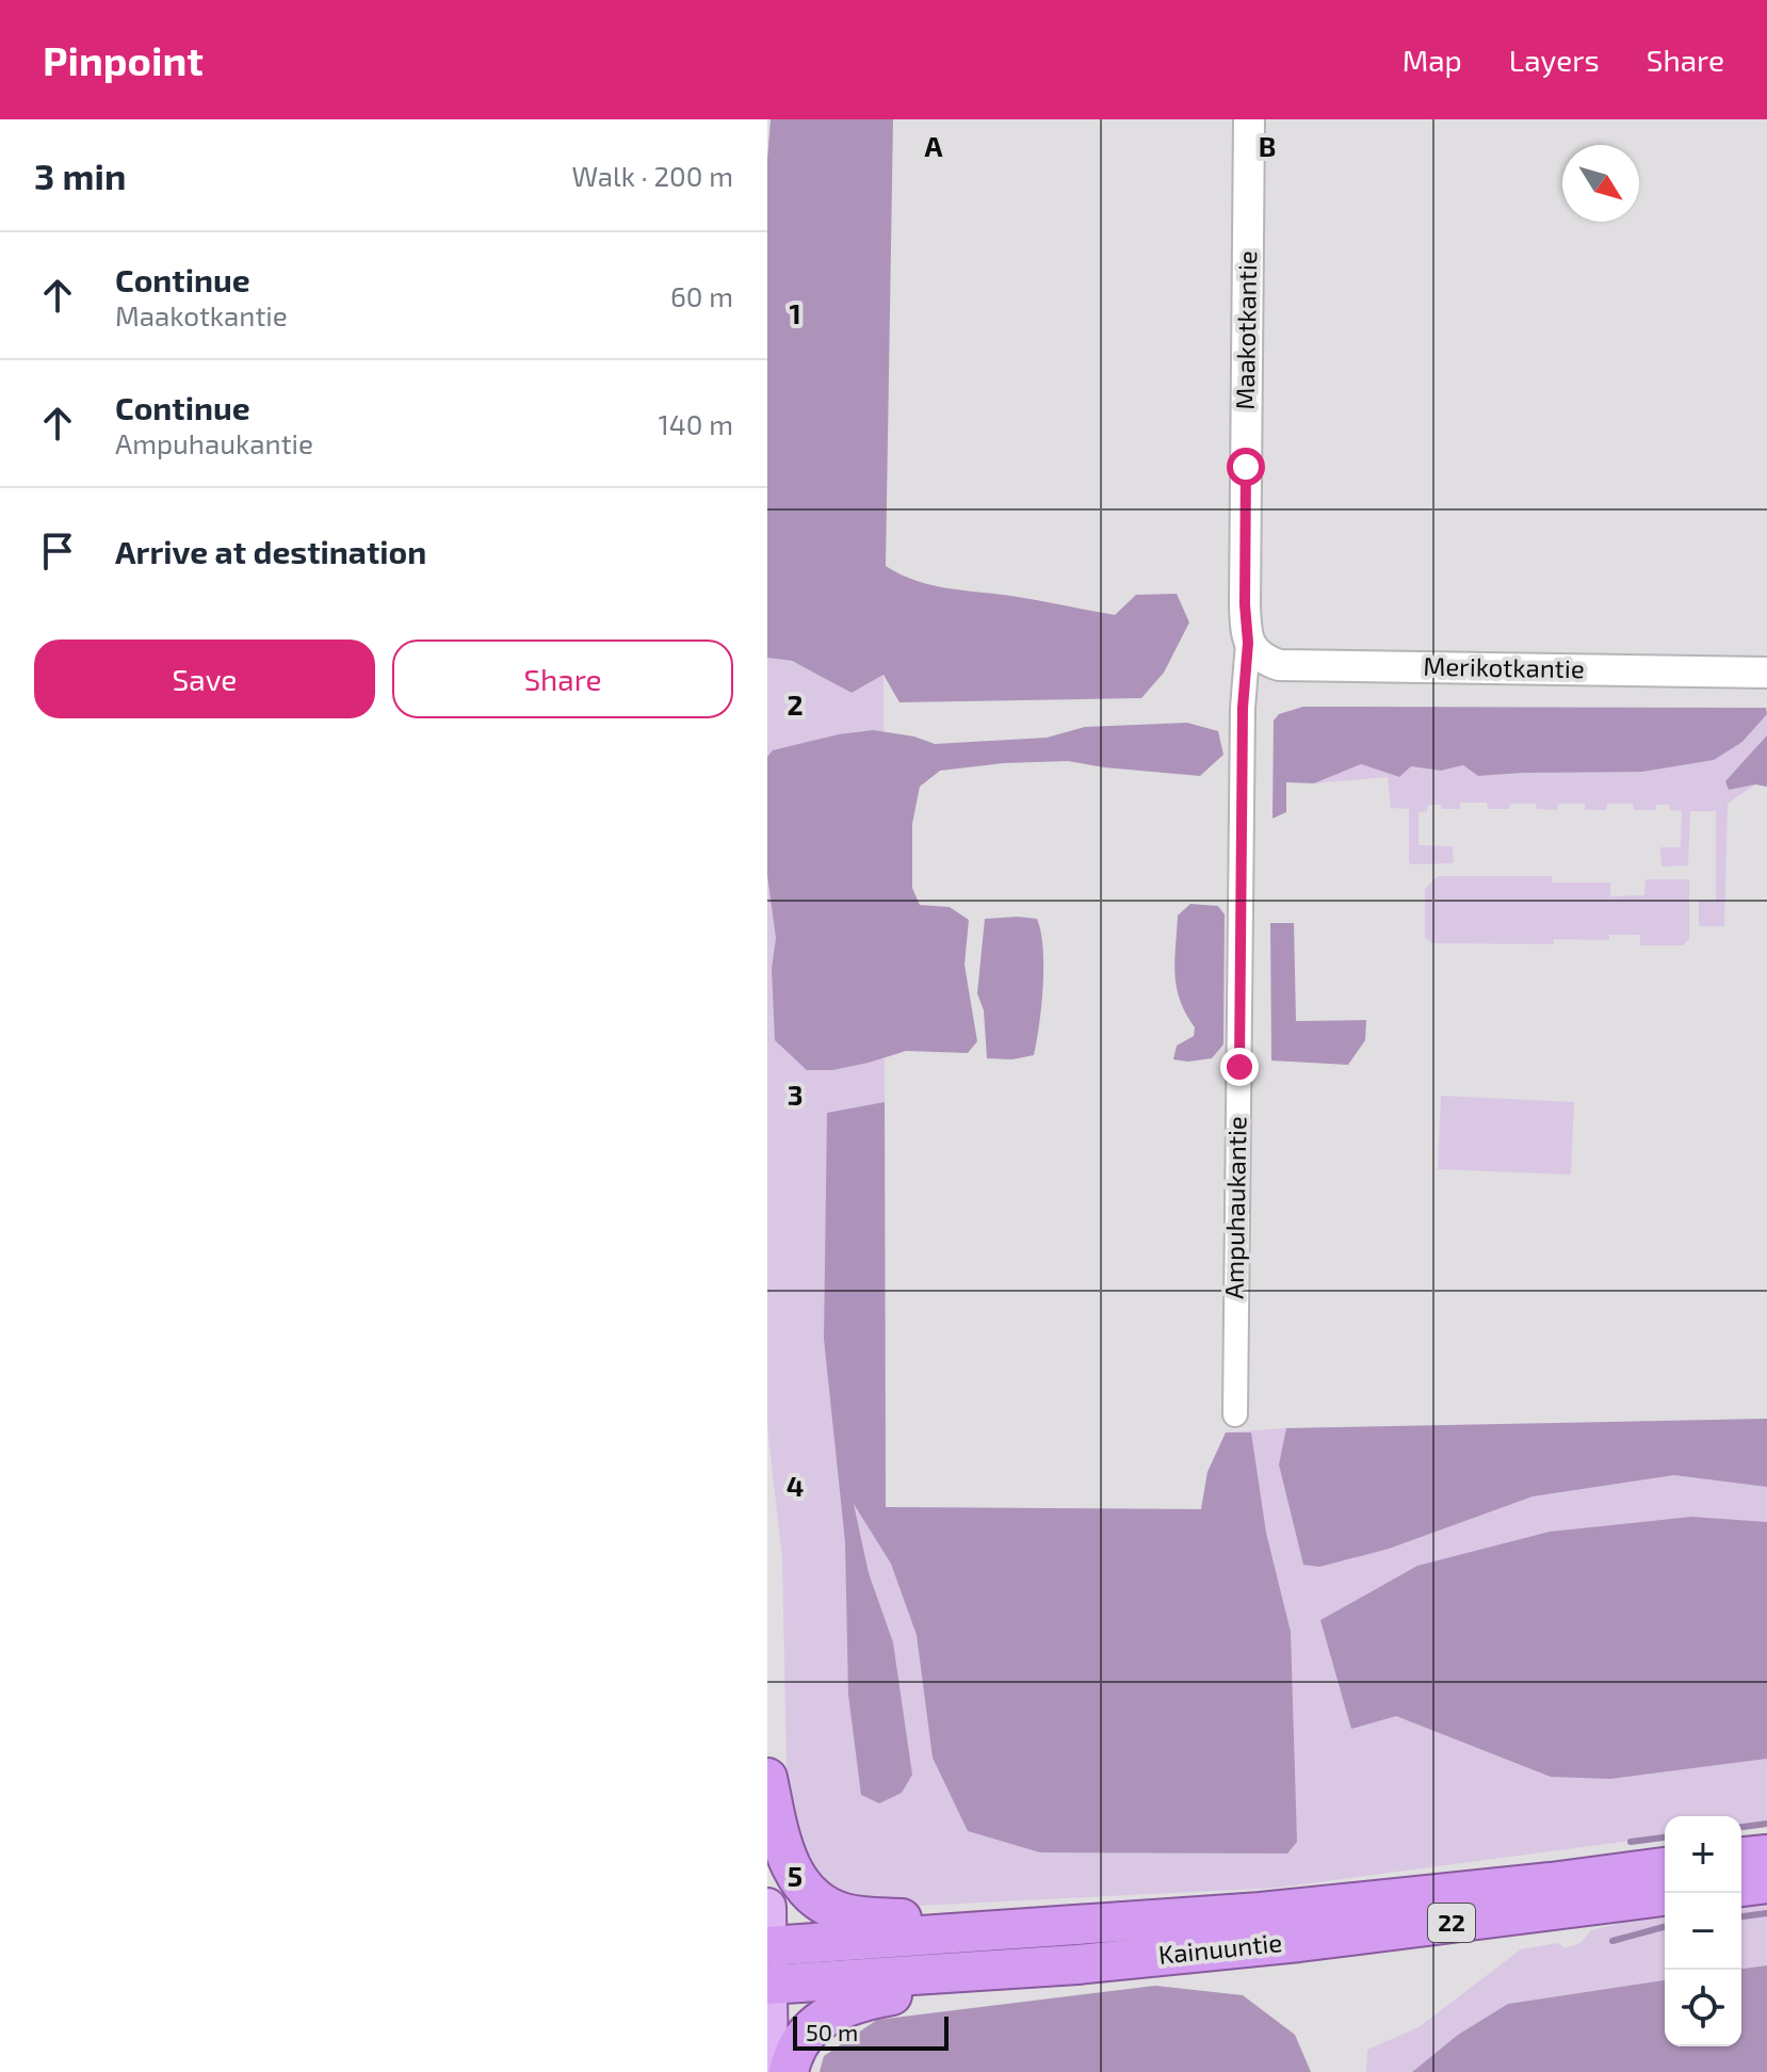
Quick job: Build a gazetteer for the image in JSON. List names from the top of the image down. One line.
{"streets":{"highway":["22","Kainuuntie"],"street":["Maakotkantie","Merikotkantie","Ampuhaukantie"]},"crossings":[["Maakotkantie","Merikotkantie"],["Maakotkantie","Ampuhaukantie"],["Merikotkantie","Ampuhaukantie"]],"scale_bar":"50 m","north":"bottom right","page":{"header":"Pinpoint","nav":["Map","Layers","Share"],"heading":["3 min","Walk · 200 m"],"list":[["Continue","Maakotkantie","60 m"],["Continue","Ampuhaukantie","140 m"],"Arrive at destination"],"buttons":["Save","Share"],"map_buttons":["+","−"],"scale":"50 m"},"grid":{"columns":["A","B"],"rows":["1","2","3","4","5"]}}
